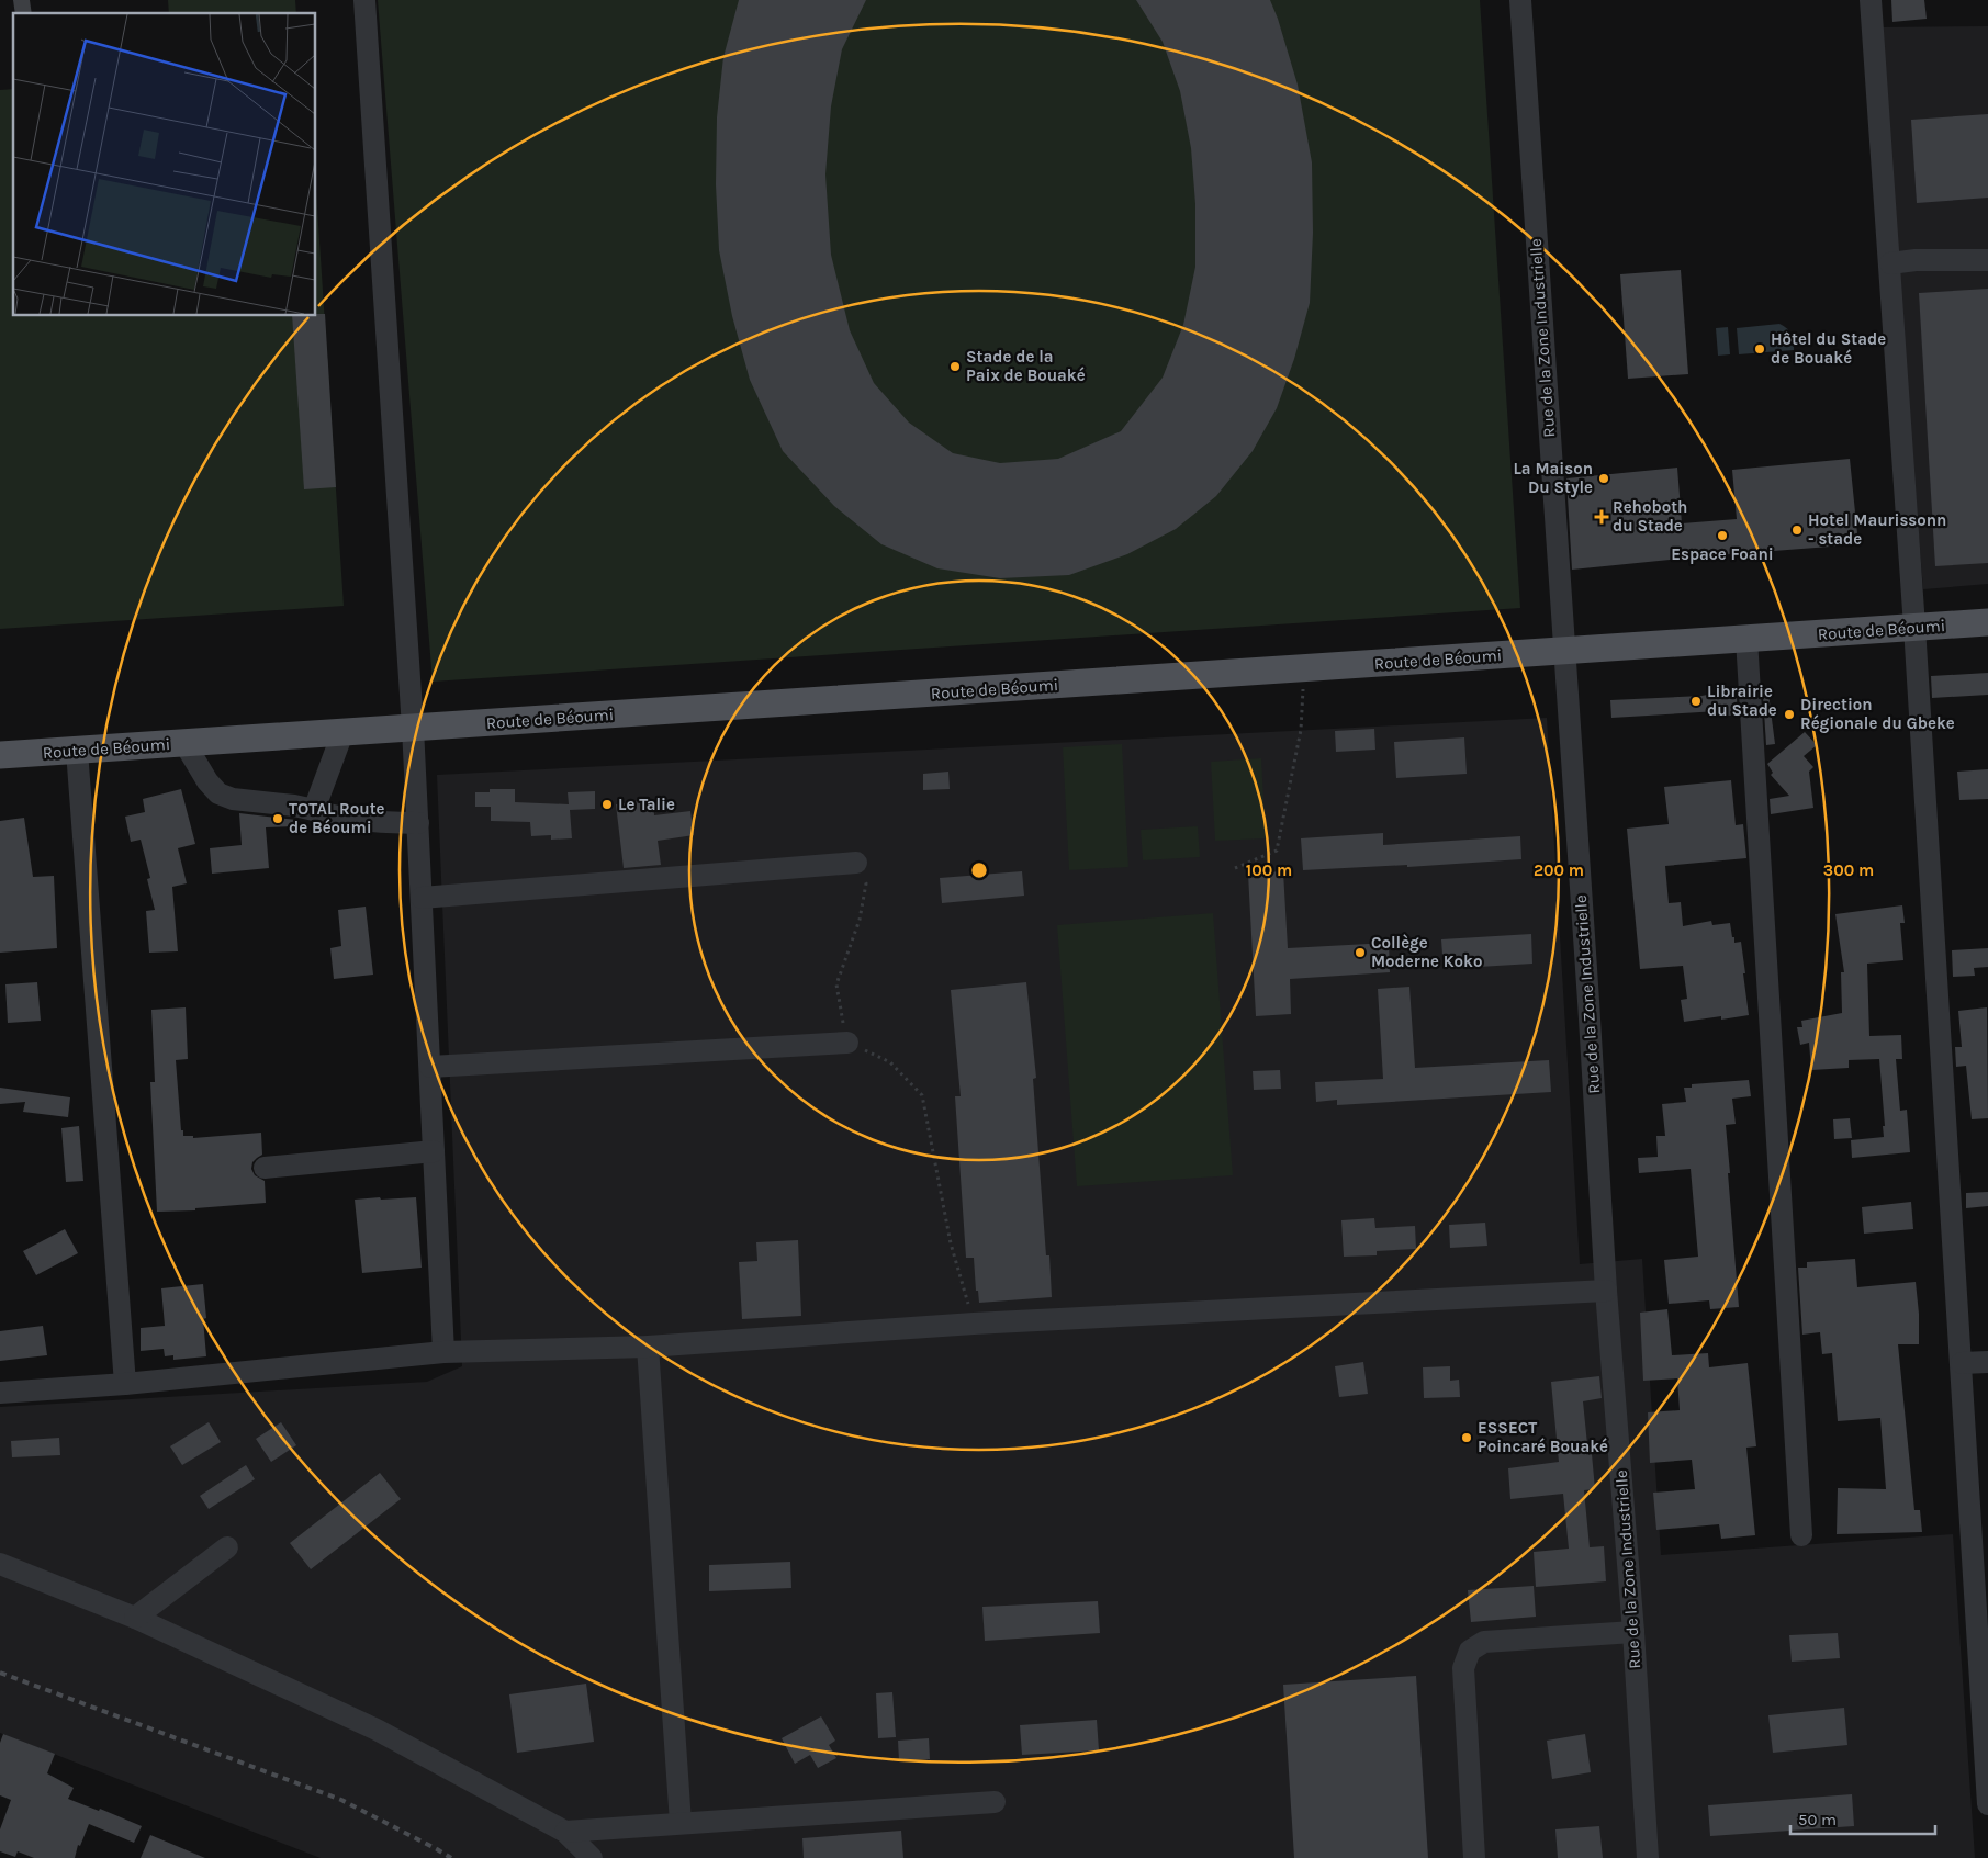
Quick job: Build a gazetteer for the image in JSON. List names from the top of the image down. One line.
{"streets":{"main road":["Route de Béoumi"],"street":["Rue de la Zone Industrielle"]},"crossings":[["Rue de la Zone Industrielle","Route de Béoumi"]],"places":{"other":["Hôtel du Stade de Bouaké","Stade de la Paix de Bouaké","La Maison Du Style","Hotel Maurissonn - stade","Espace Foani","Librairie du Stade","Direction Régionale du Gbeke","Le Talie","TOTAL Route de Béoumi","Collège Moderne Koko","ESSECT Poincaré Bouaké"],"health":["Rehoboth du Stade"]},"scale_bar":"50 m","rings":["100 m","200 m","300 m"]}
